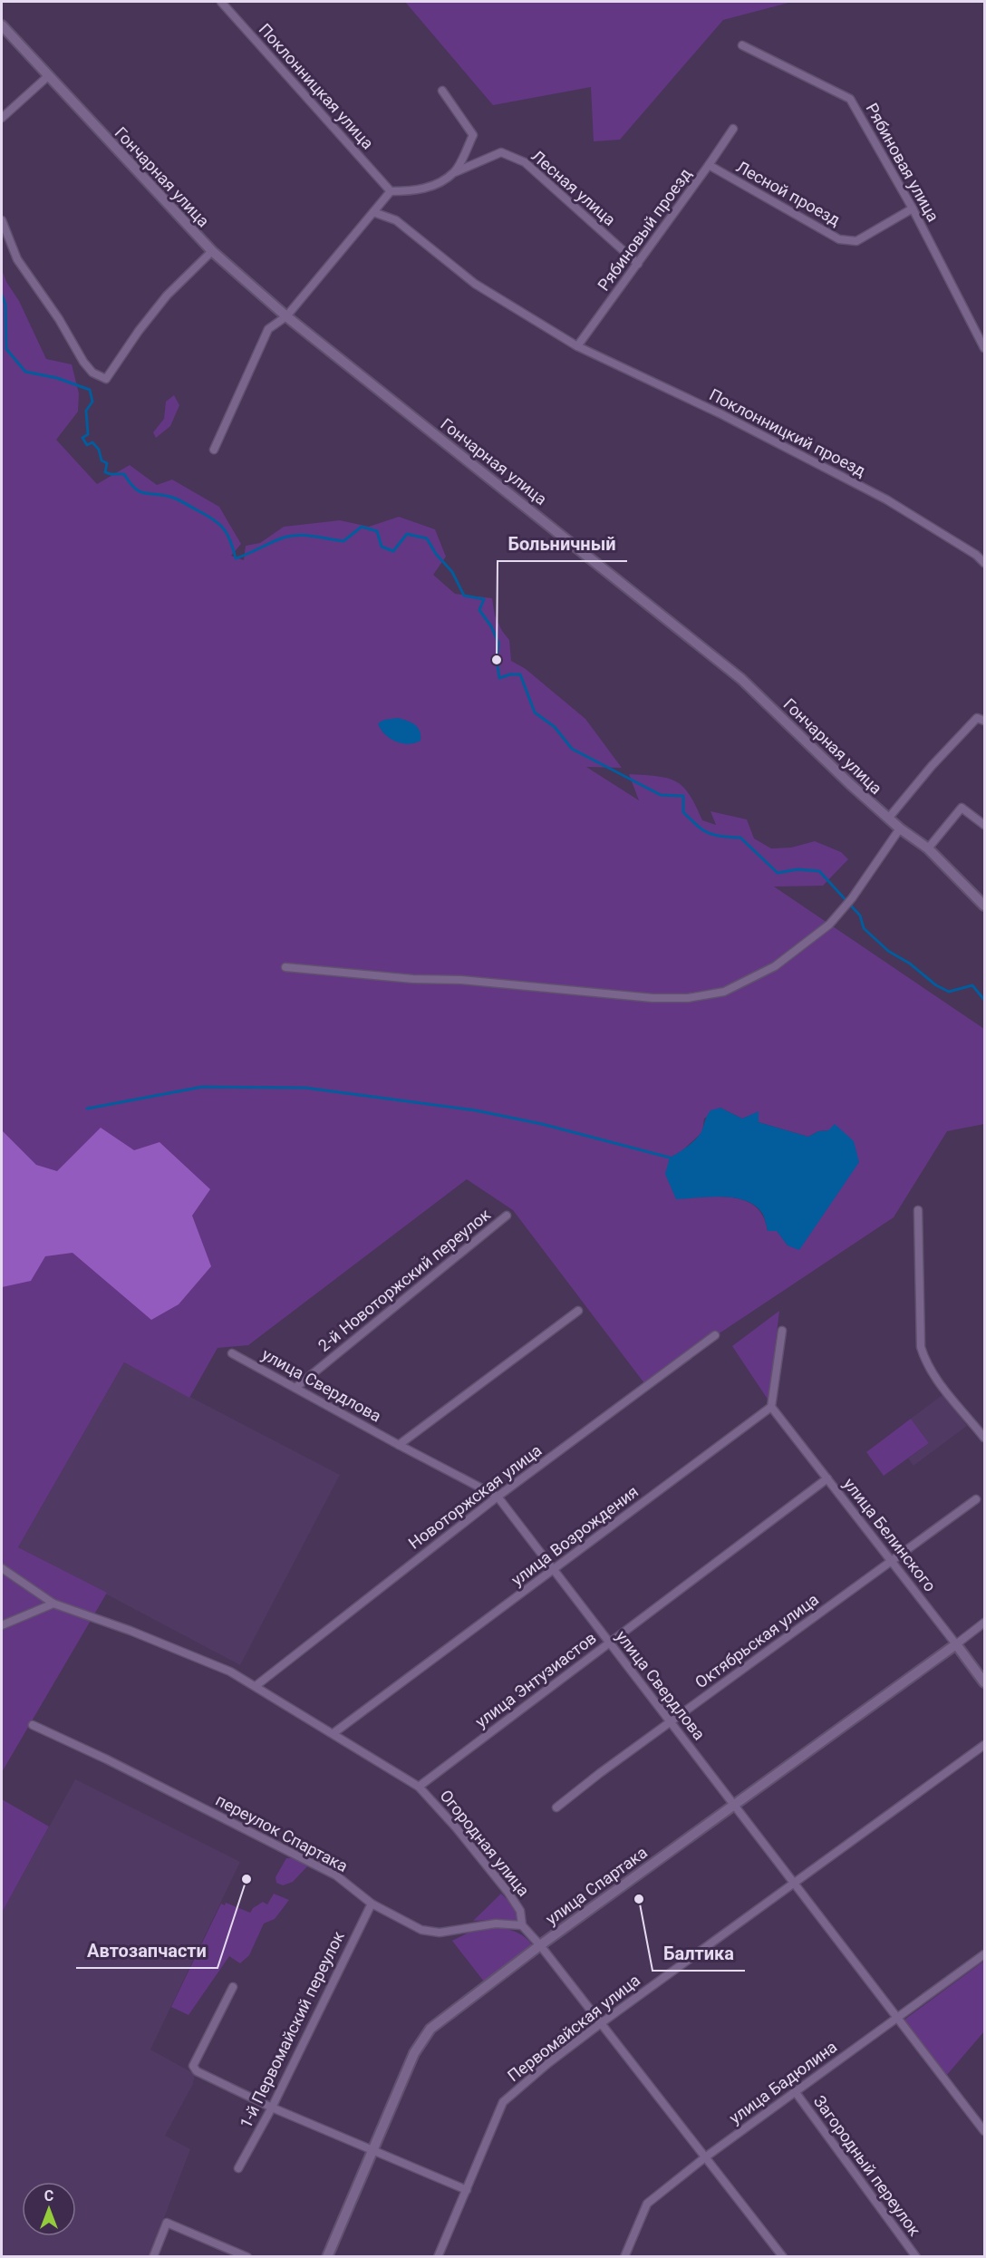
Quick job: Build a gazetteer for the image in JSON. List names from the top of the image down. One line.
{"streets":{"street":["Поклонницкая улица","Рябиновая улица","Гончарная улица","Лесная улица","Лесной проезд","Рябиновый проезд","Поклонницкий проезд","2-й Новоторжский переулок","улица Свердлова","Новоторжская улица","улица Белинского","улица Возрождения","Октябрьская улица","улица Энтузиастов","переулок Спартака","Огородная улица","улица Спартака","Первомайская улица","1-й Первомайский переулок","улица Бадюлина","Загородный переулок"]},"crossings":[["Поклонницкая улица","Лесная улица"],["Рябиновая улица","Лесной проезд"],["Лесная улица","Рябиновый проезд"],["Лесной проезд","Рябиновый проезд"],["Рябиновый проезд","Поклонницкий проезд"],["2-й Новоторжский переулок","улица Свердлова"],["улица Свердлова","Новоторжская улица"],["улица Свердлова","улица Возрождения"],["улица Свердлова","Октябрьская улица"],["улица Свердлова","улица Энтузиастов"],["улица Свердлова","улица Спартака"],["улица Свердлова","Первомайская улица"],["улица Свердлова","улица Бадюлина"],["Новоторжская улица","Огородная улица"],["улица Белинского","улица Возрождения"],["улица Белинского","Октябрьская улица"],["улица Белинского","улица Энтузиастов"],["улица Белинского","улица Спартака"],["улица Возрождения","Огородная улица"],["улица Энтузиастов","Огородная улица"],["переулок Спартака","Огородная улица"],["переулок Спартака","1-й Первомайский переулок"],["Огородная улица","улица Спартака"],["Огородная улица","Первомайская улица"],["Огородная улица","улица Бадюлина"],["улица Бадюлина","Загородный переулок"]],"places":["Больничный","Автозапчасти","Балтика"],"north":"top"}
